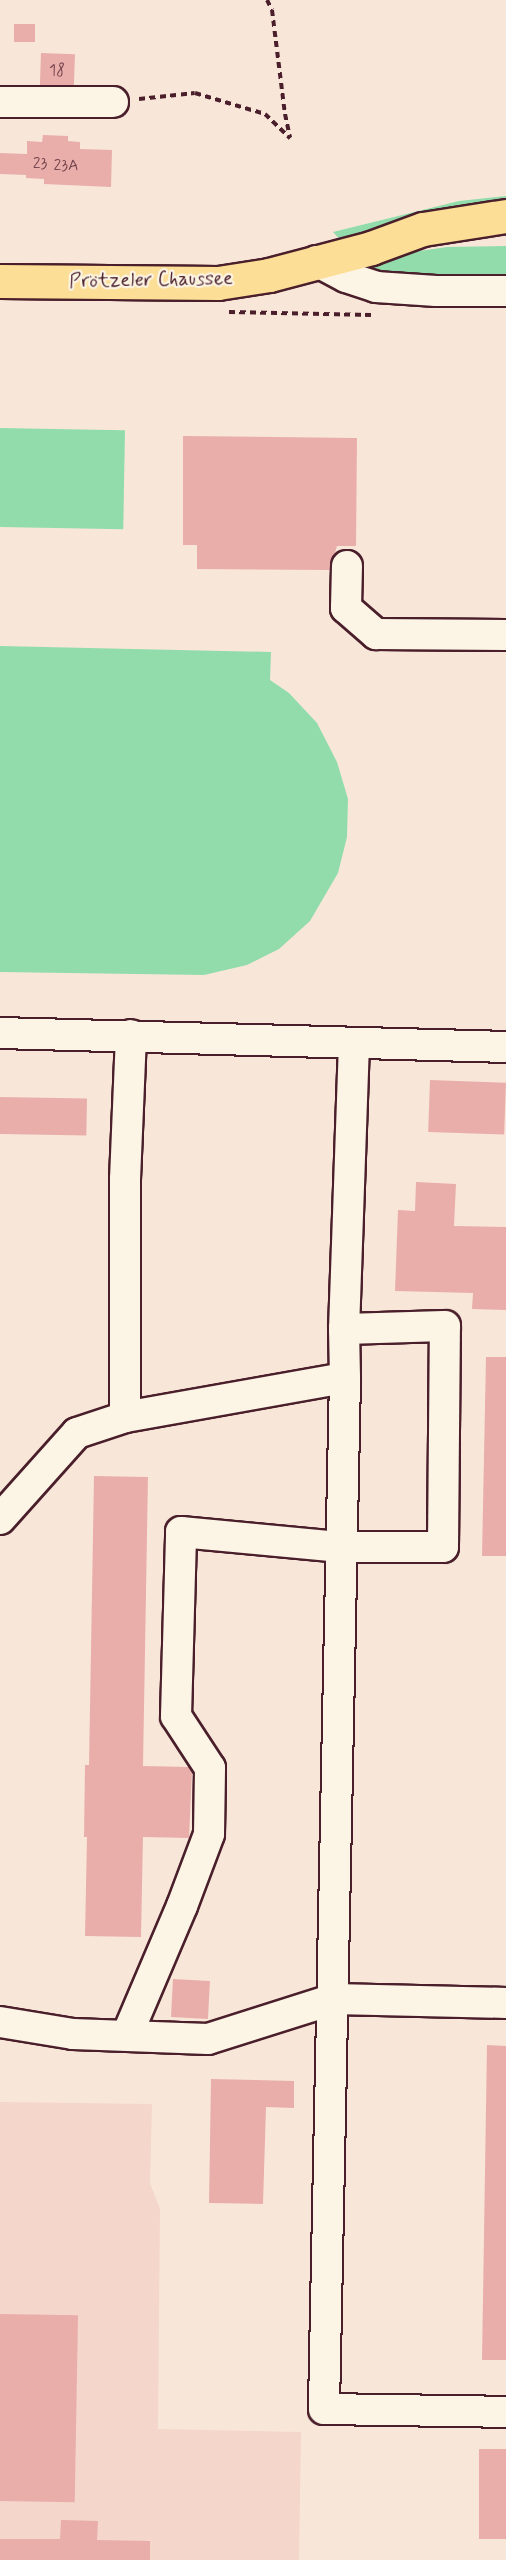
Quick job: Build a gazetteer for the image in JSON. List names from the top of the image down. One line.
{"streets":{"main road":["Prötzeler Chaussee"]},"house_numbers":["18","23","23A"]}
